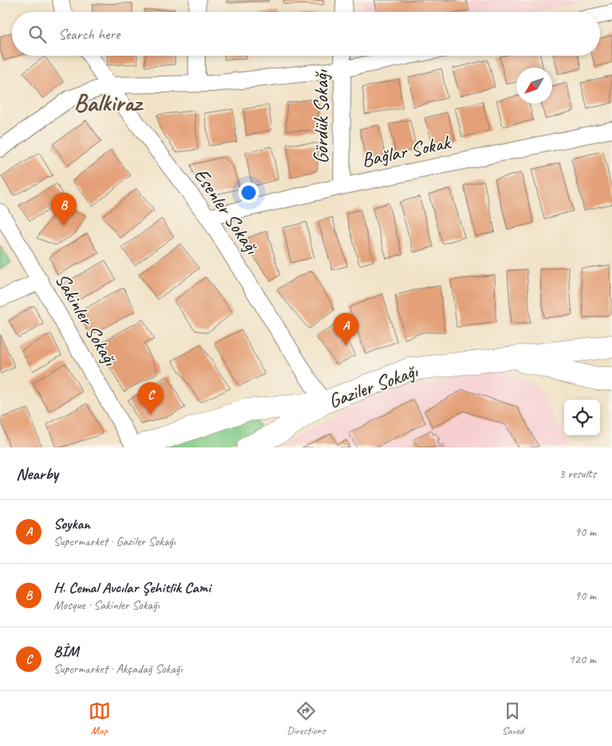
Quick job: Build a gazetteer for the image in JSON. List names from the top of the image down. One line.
{"streets":{"street":["Gördük Sokağı","Bağlar Sokak","Esenler Sokağı","Sakinler Sokağı","Gaziler Sokağı"]},"crossings":[["Gördük Sokağı","Bağlar Sokak"],["Bağlar Sokak","Esenler Sokağı"],["Esenler Sokağı","Gaziler Sokağı"]],"districts":["Balkiraz"],"north":"bottom left","page":{"search":"Search here","pins":["B","A","C"],"heading":["Nearby","3 results"],"list":[{"mark":"A","name":"Soykan","note":"Supermarket · Gaziler Sokağı","value":"90 m"},{"mark":"B","name":"H. Cemal Avcılar Şehitlik Cami","note":"Mosque · Sakinler Sokağı","value":"90 m"},{"mark":"C","name":"BİM","note":"Supermarket · Akçadağ Sokağı","value":"120 m"}],"nav":["Map","Directions","Saved"]}}
